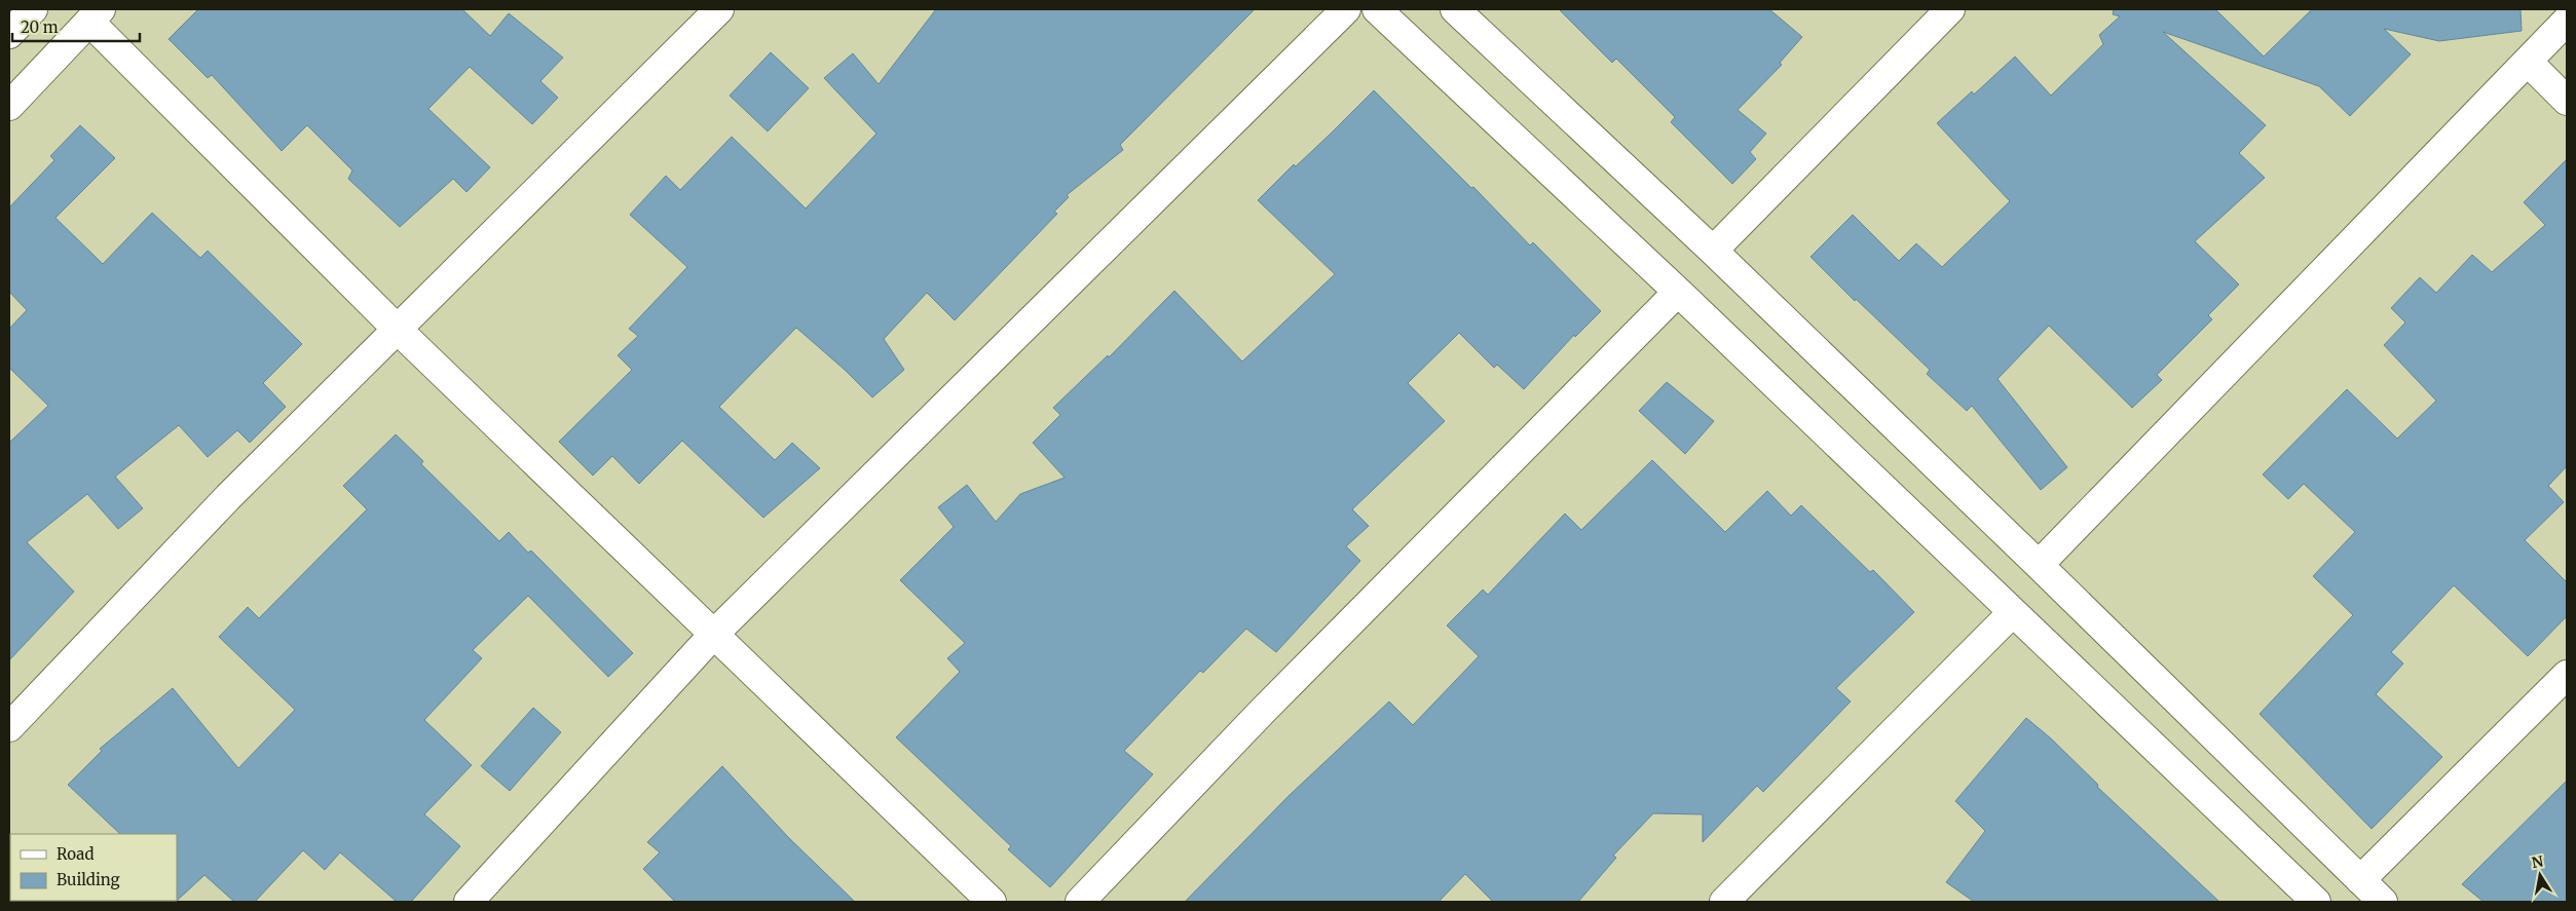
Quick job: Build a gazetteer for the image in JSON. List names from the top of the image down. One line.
{"legend":["Road","Building"],"scale_bar":"20 m","north":"top"}
